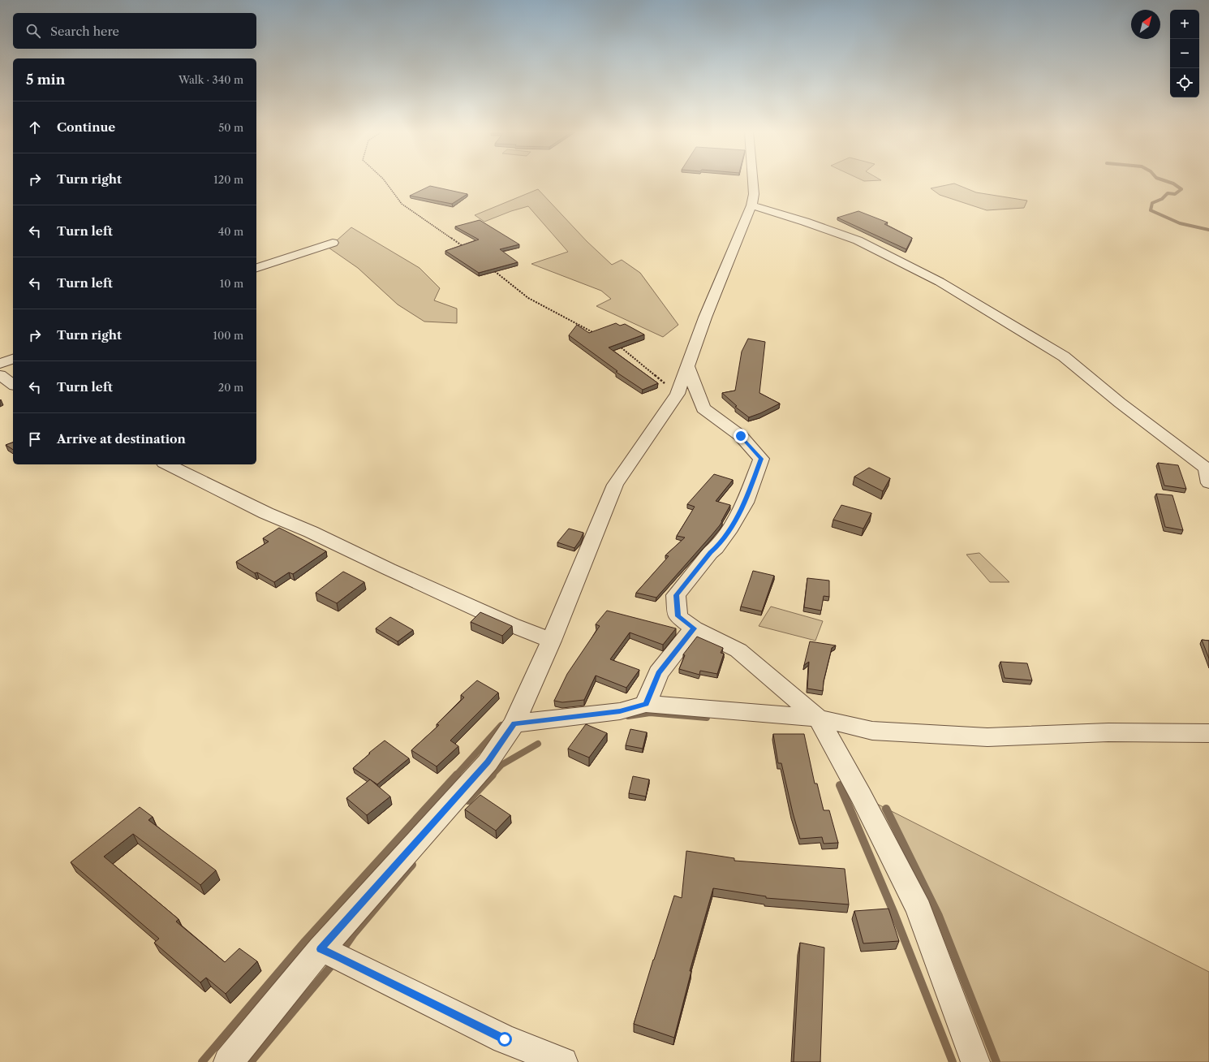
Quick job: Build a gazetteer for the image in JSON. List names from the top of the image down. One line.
{"north":"top right","page":{"map_buttons":["+","−"],"search":"Search here","heading":["5 min","Walk · 340 m"],"list":[["Continue","50 m"],["Turn right","120 m"],["Turn left","40 m"],["Turn left","10 m"],["Turn right","100 m"],["Turn left","20 m"],"Arrive at destination"]}}
